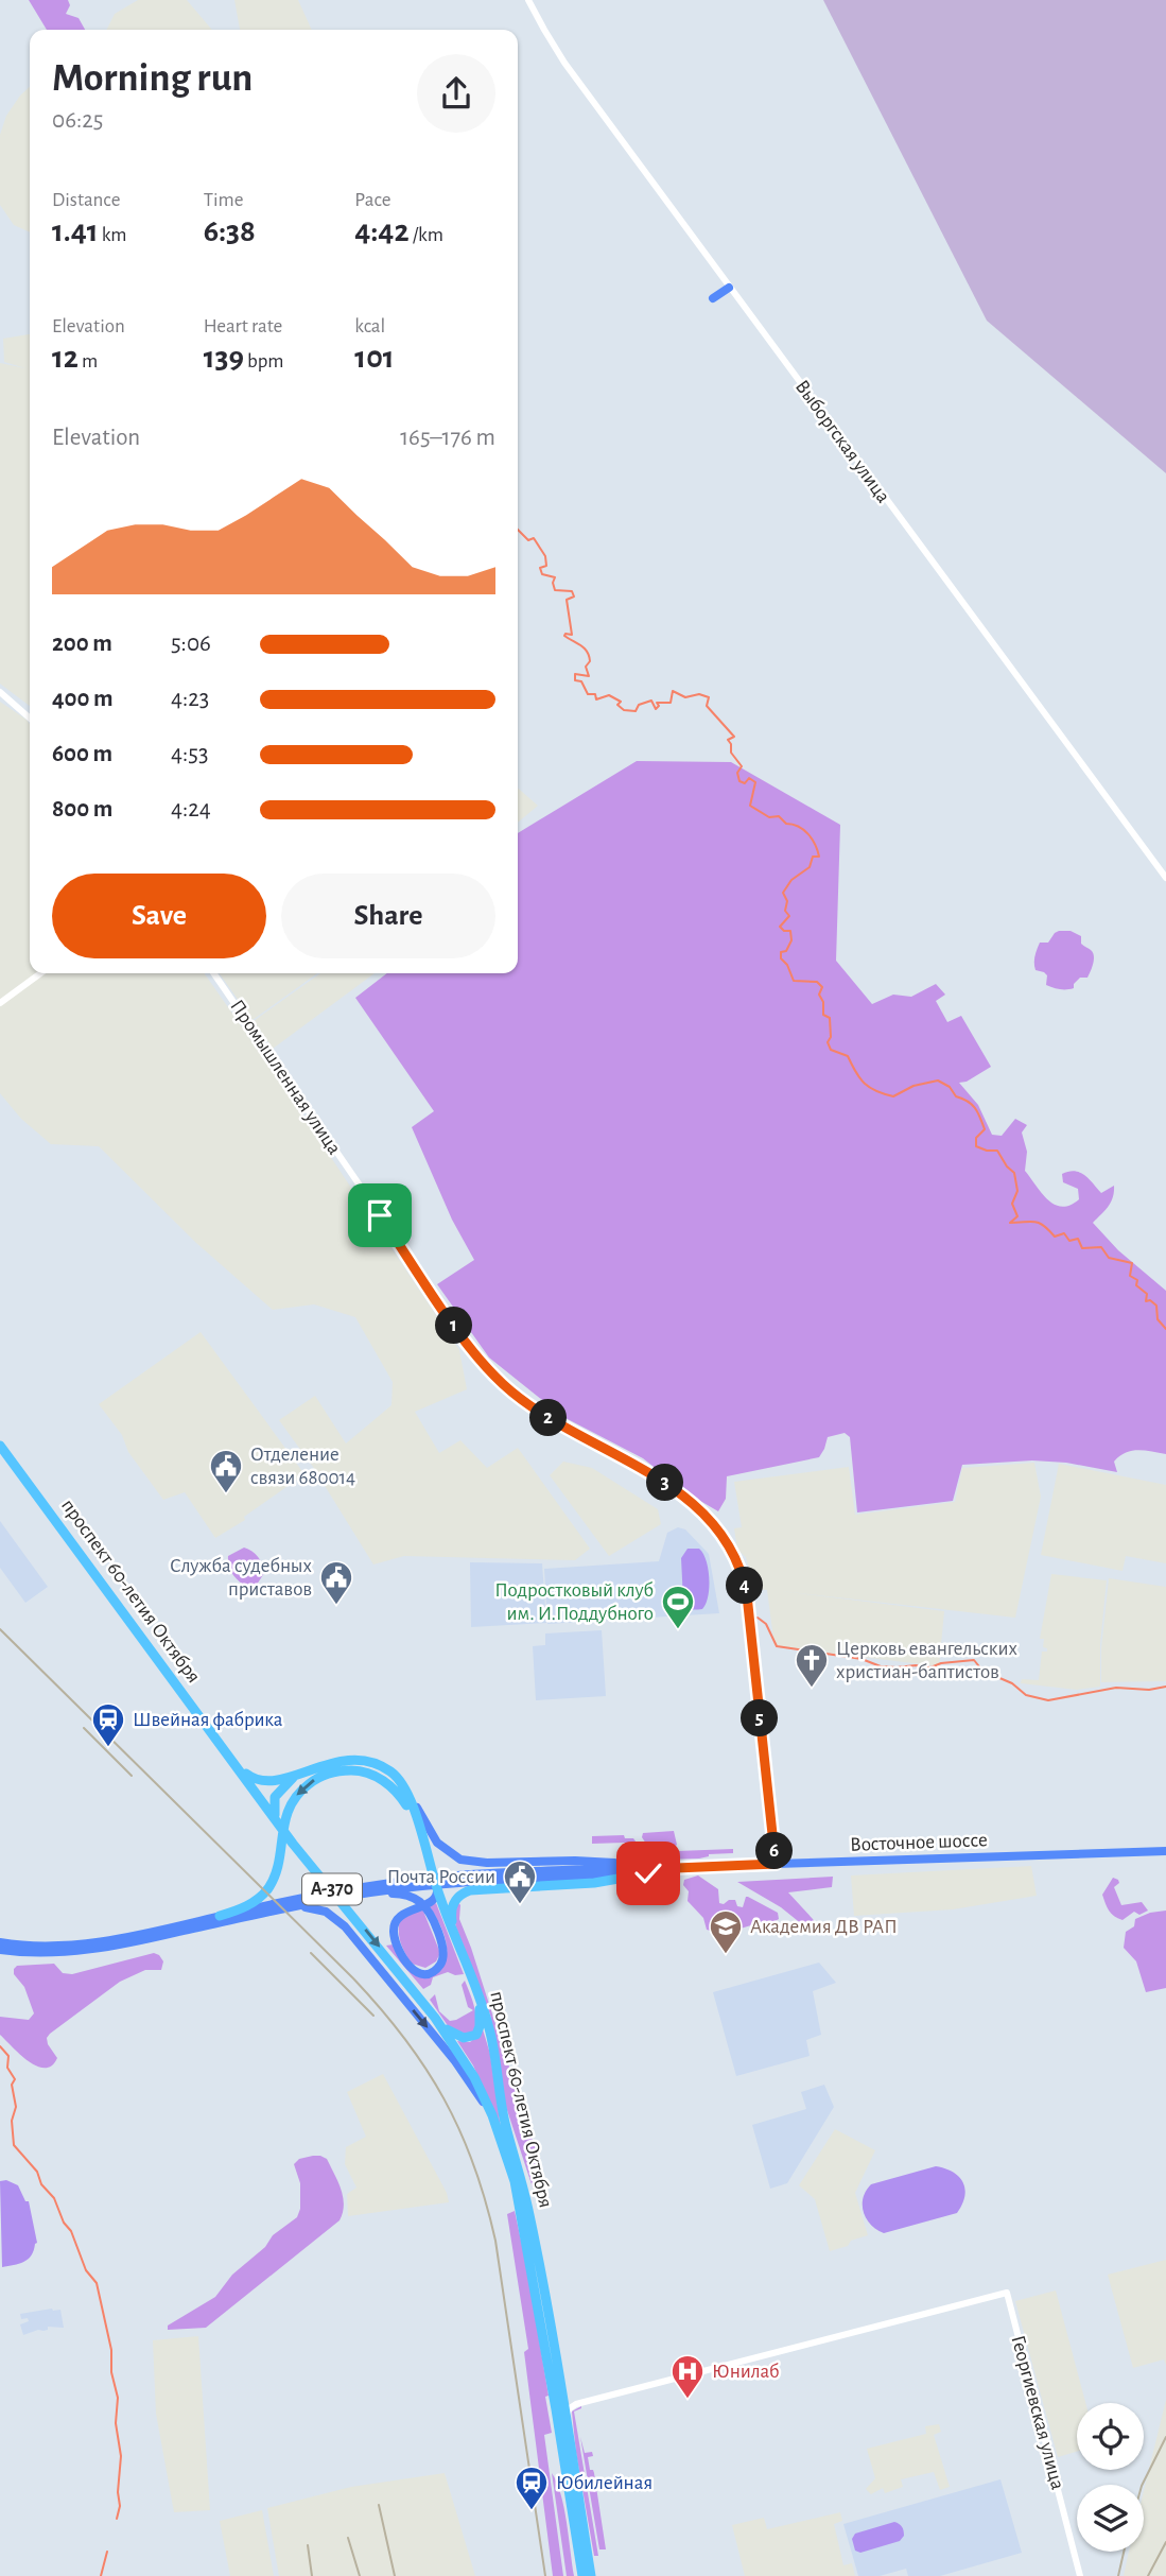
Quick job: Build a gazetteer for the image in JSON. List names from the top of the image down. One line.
{"streets":{"highway":["проспект 60-летия Октября","А-370"],"main road":["Восточное шоссе"],"street":["Выборгская улица","Промышленная улица","Георгиевская улица"]},"crossings":[["Промышленная улица","Восточное шоссе"],["проспект 60-летия Октября","А-370"]],"places":{"public building":["Отделение связи 680014","Служба судебных приставов","Почта России"],"sports":["Подростковый клуб им. И.Поддубного"],"church":["Церковь евангельских христиан-баптистов"],"station":["Швейная фабрика","Юбилейная"],"school or university":["Академия ДВ РАП"],"hospital":["Юнилаб"]},"page":{"heading":["Morning run","06:25"],"stats":[["Distance","1.41 km"],["Time","6:38"],["Pace","4:42 /km"],["Elevation","12 m"],["Heart rate","139 bpm"],["kcal","101"]],"chart":["Elevation","165–176 m"],"list":[{"name":"200 m","note":"5:06"},{"name":"400 m","note":"4:23"},{"name":"600 m","note":"4:53"},{"name":"800 m","note":"4:24"}],"buttons":["Save","Share"],"pins":["1","2","3","4","5","6"]}}
